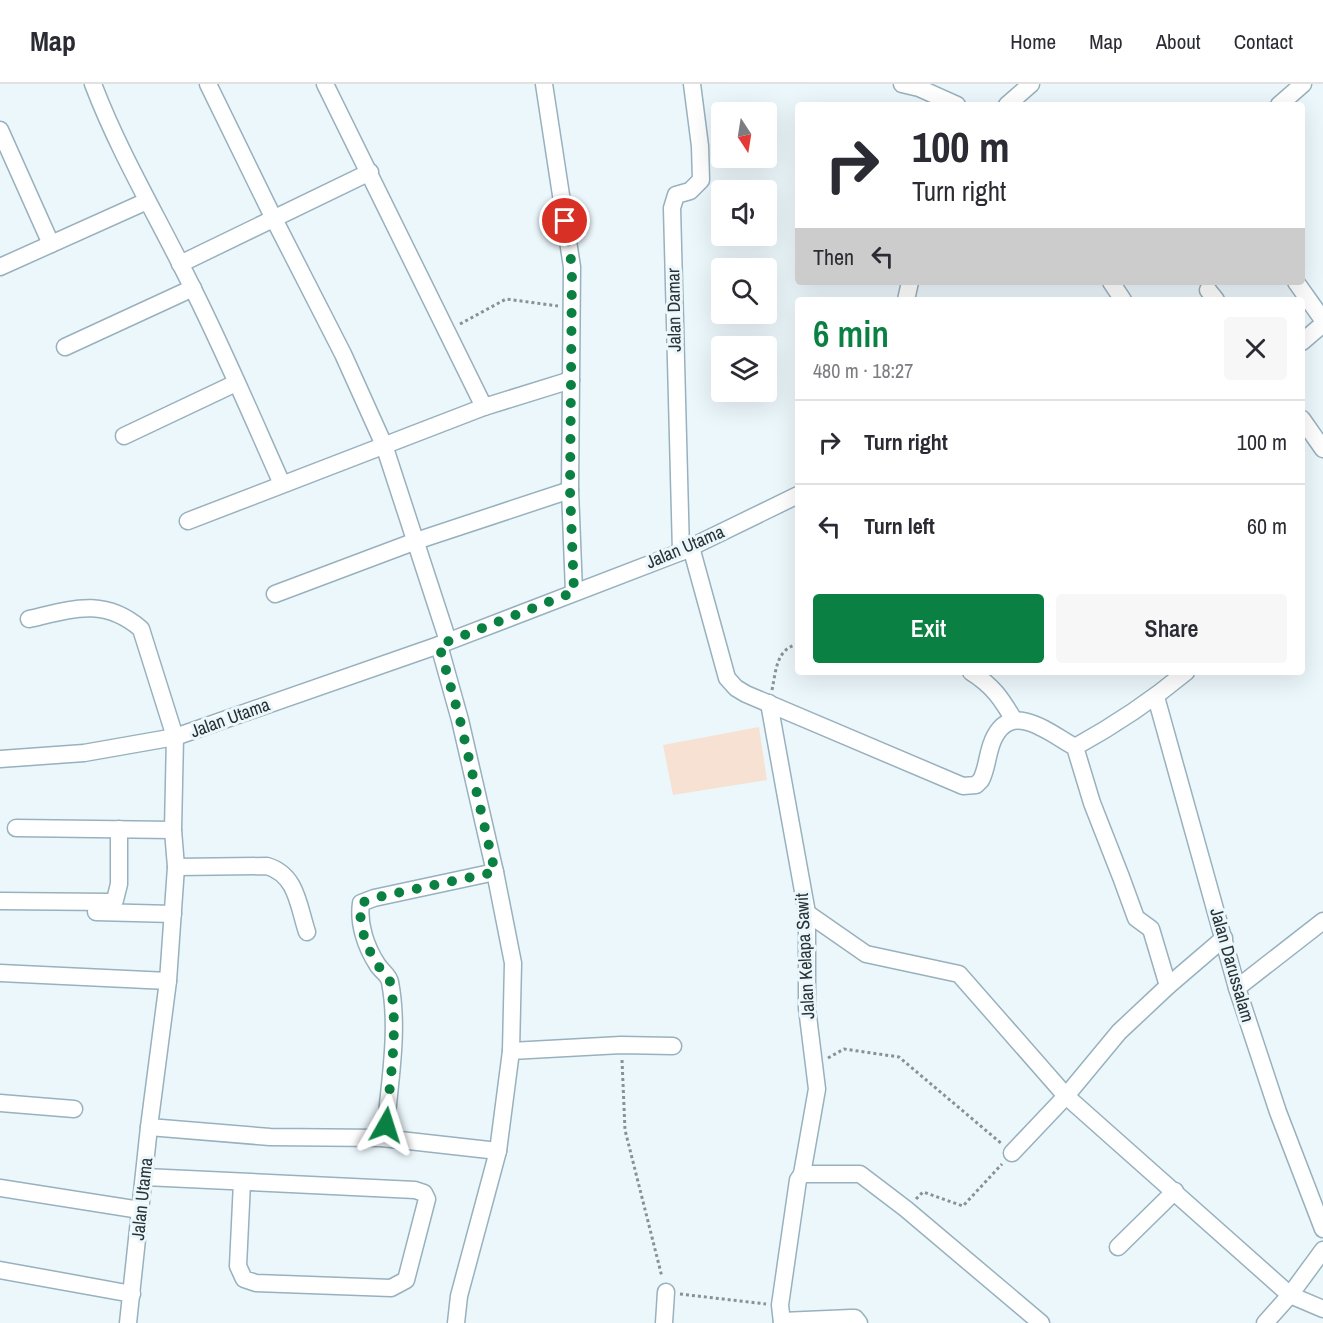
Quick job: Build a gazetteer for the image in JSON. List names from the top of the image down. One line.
{"streets":{"street":["Jalan Damar","Jalan Utama","Jalan Kelapa Sawit","Jalan Darussalam"]},"crossings":[["Jalan Damar","Jalan Utama"]],"north":"bottom","page":{"header":"Map","nav":["Home","Map","About","Contact"],"turn":["100 m","Turn right"],"then":"Then","heading":["6 min","480 m · 18:27"],"list":[{"name":"Turn right","value":"100 m"},{"name":"Turn left","value":"60 m"}],"buttons":["Exit","Share"]}}
